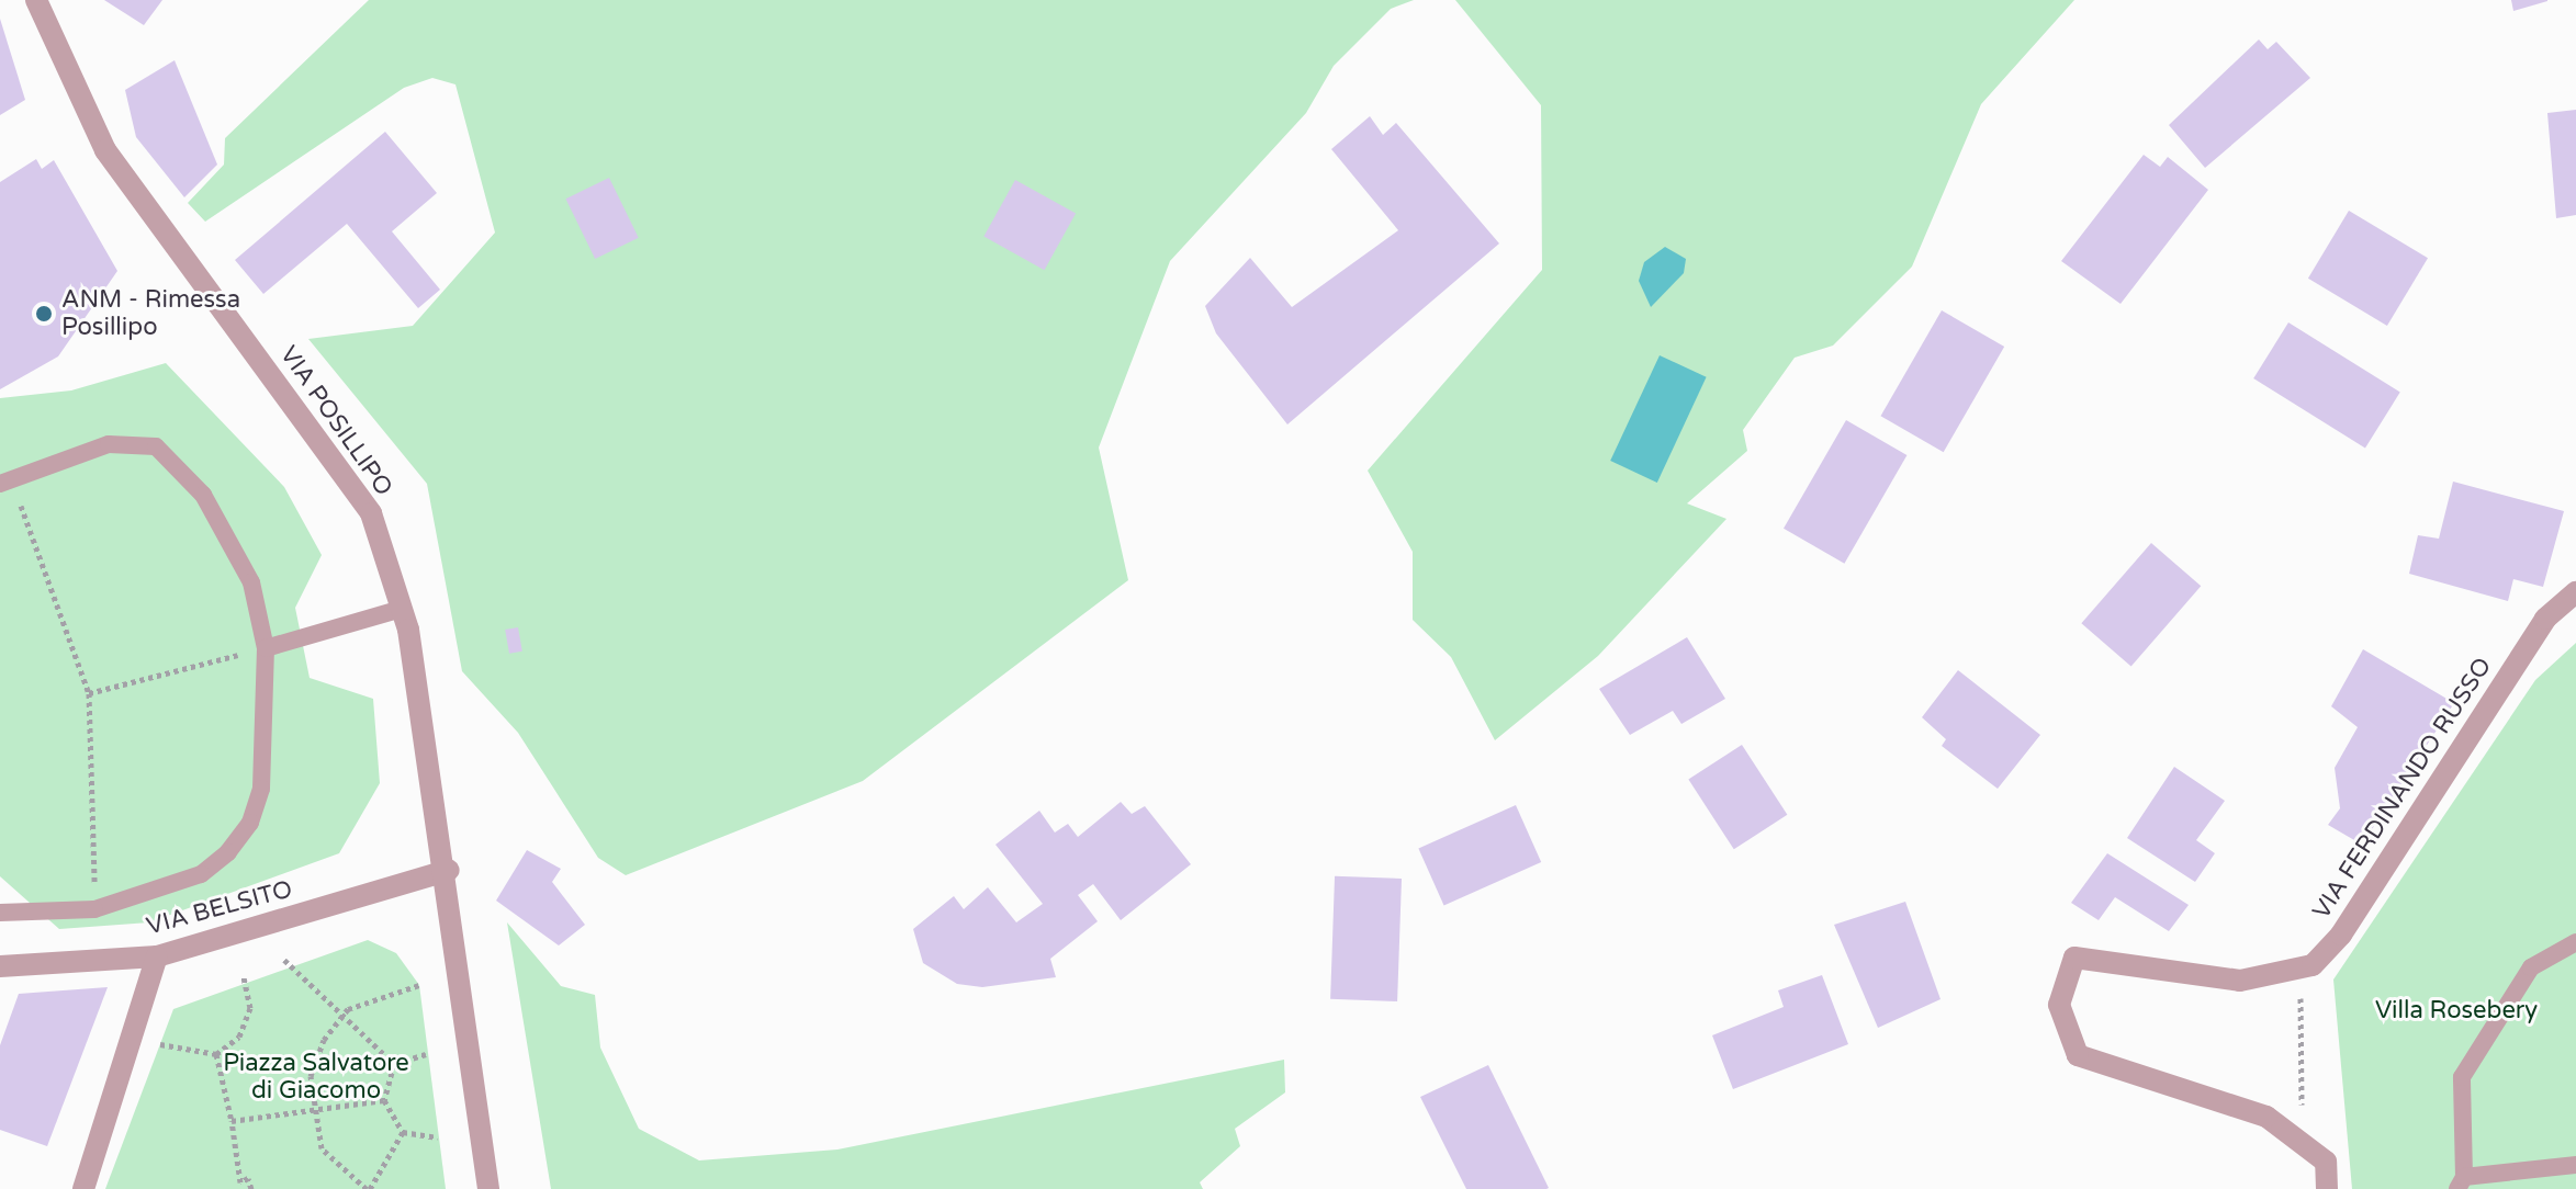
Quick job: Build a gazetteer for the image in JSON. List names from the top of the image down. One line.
{"streets":{"street":["VIA POSILLIPO","VIA FERDINANDO RUSSO","VIA BELSITO"]},"crossings":[["VIA POSILLIPO","VIA BELSITO"]],"parks":["Villa Rosebery","Piazza Salvatore di Giacomo"],"places":["ANM - Rimessa Posillipo"]}
